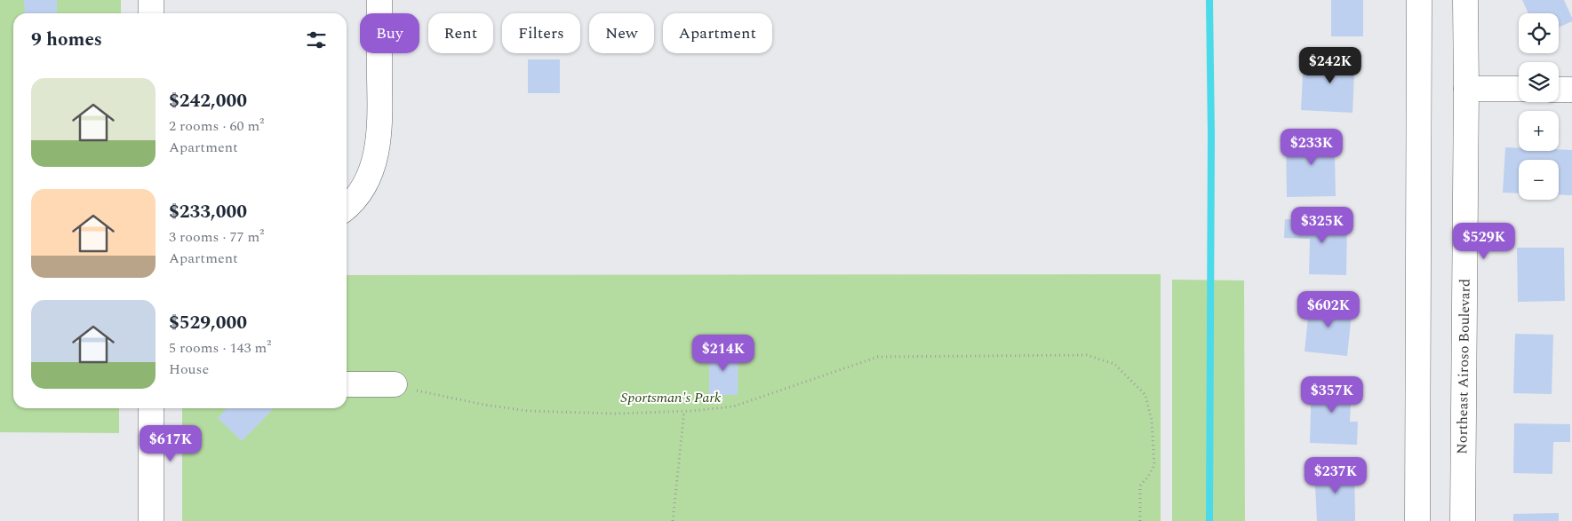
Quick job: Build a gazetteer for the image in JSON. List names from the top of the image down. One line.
{"streets":{"main road":["Northeast Airoso Boulevard"]},"parks":["Sportsman's Park"],"page":{"map_buttons":["+","−"],"chip":["Buy","Rent","Filters","New","Apartment"],"heading":"9 homes","price":["$242K","$233K","$325K","$529K","$602K","$214K","$357K","$617K","$237K"],"list":[{"name":"$242,000","note":"2 rooms · 60 m² · Apartment"},{"name":"$233,000","note":"3 rooms · 77 m² · Apartment"},{"name":"$529,000","note":"5 rooms · 143 m² · House"}]}}
